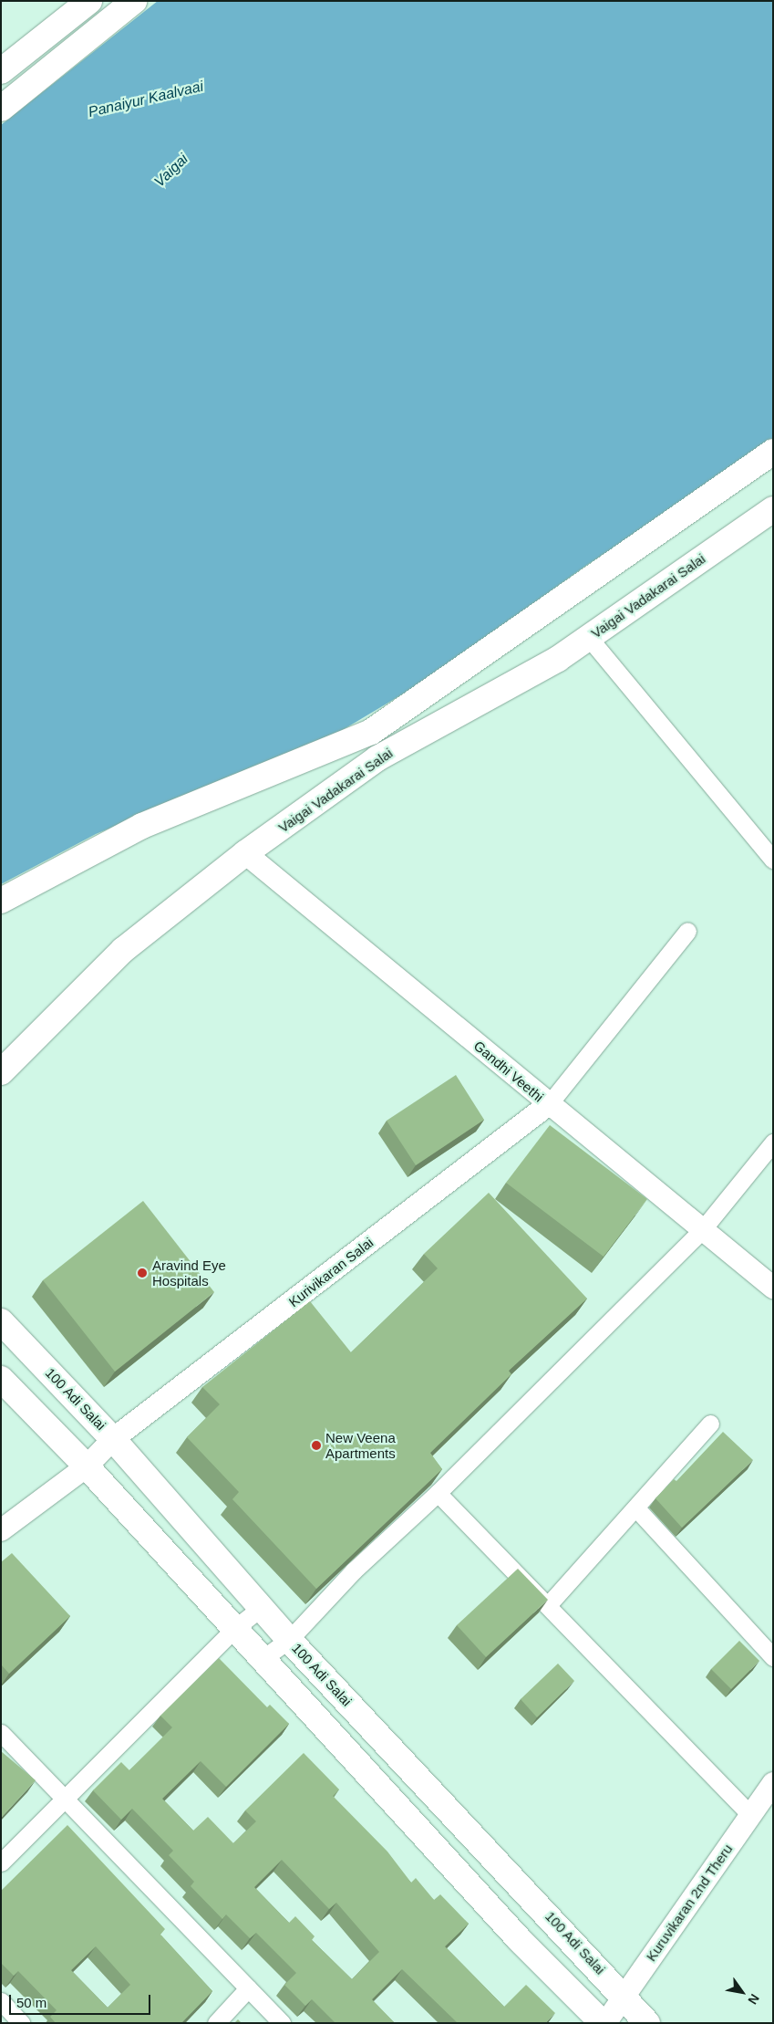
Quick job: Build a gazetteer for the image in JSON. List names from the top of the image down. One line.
{"streets":{"main road":["Vaigai Vadakarai Salai","100 Adi Salai"],"street":["Gandhi Veethi","Kurivikaran Salai","Kuruvikaran 2nd Theru"]},"crossings":[["Vaigai Vadakarai Salai","Gandhi Veethi"],["Gandhi Veethi","Kurivikaran Salai"],["Kurivikaran Salai","100 Adi Salai"],["100 Adi Salai","Kuruvikaran 2nd Theru"]],"water":["Panaiyur Kaalvaai","Vaigai"],"places":["Aravind Eye Hospitals","New Veena Apartments"],"scale_bar":"50 m","north":"bottom right"}
